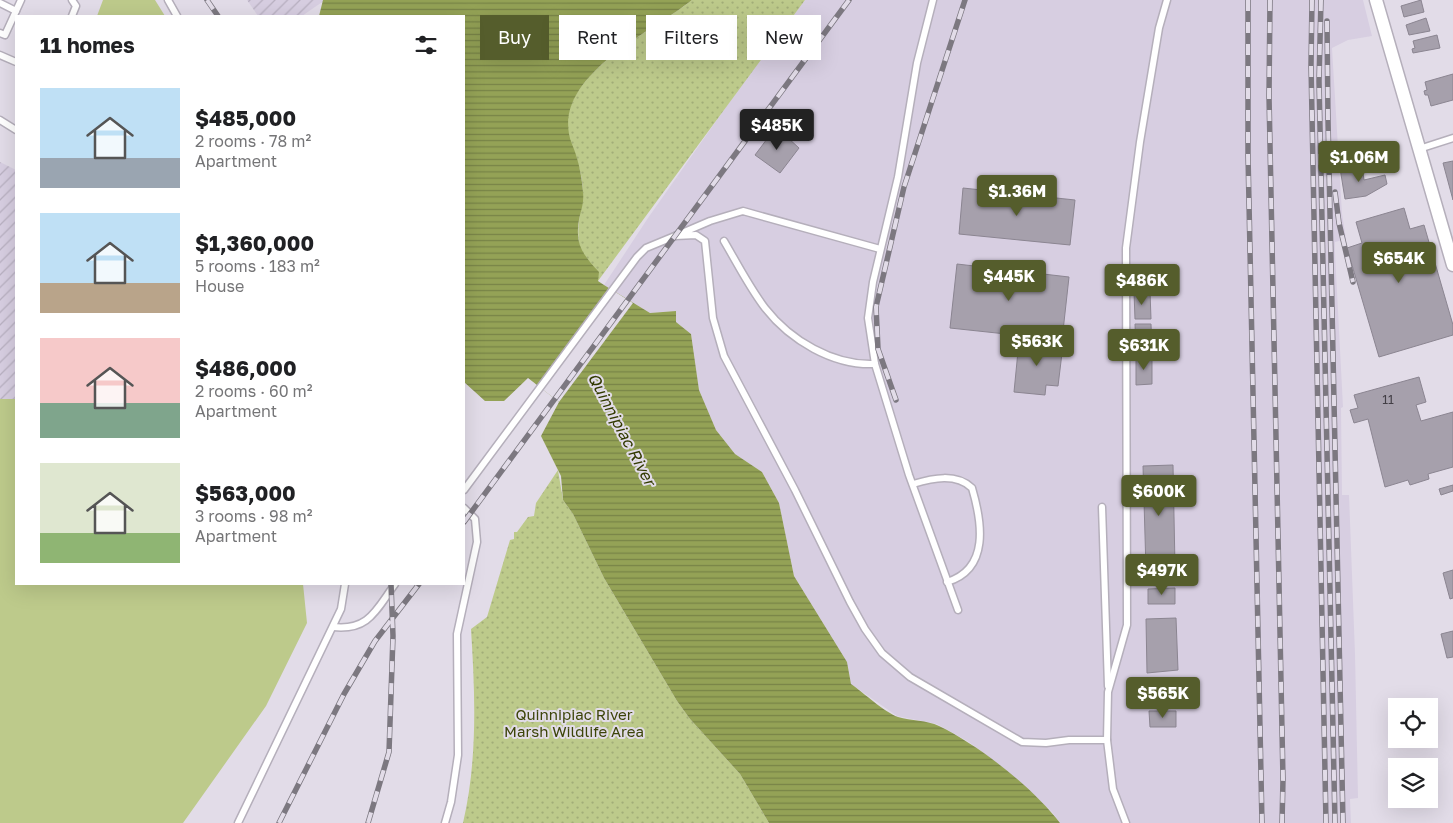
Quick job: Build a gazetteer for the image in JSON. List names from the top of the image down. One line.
{"water":["Quinnipiac River"],"parks":["Quinnipiac River Marsh Wildlife Area"],"house_numbers":["11"],"page":{"chip":["Buy","Rent","Filters","New"],"heading":"11 homes","list":[{"name":"$485,000","note":"2 rooms · 78 m² · Apartment"},{"name":"$1,360,000","note":"5 rooms · 183 m² · House"},{"name":"$486,000","note":"2 rooms · 60 m² · Apartment"},{"name":"$563,000","note":"3 rooms · 98 m² · Apartment"}],"price":["$485K","$1.06M","$1.36M","$654K","$445K","$486K","$563K","$631K","$600K","$497K","$565K"]}}
